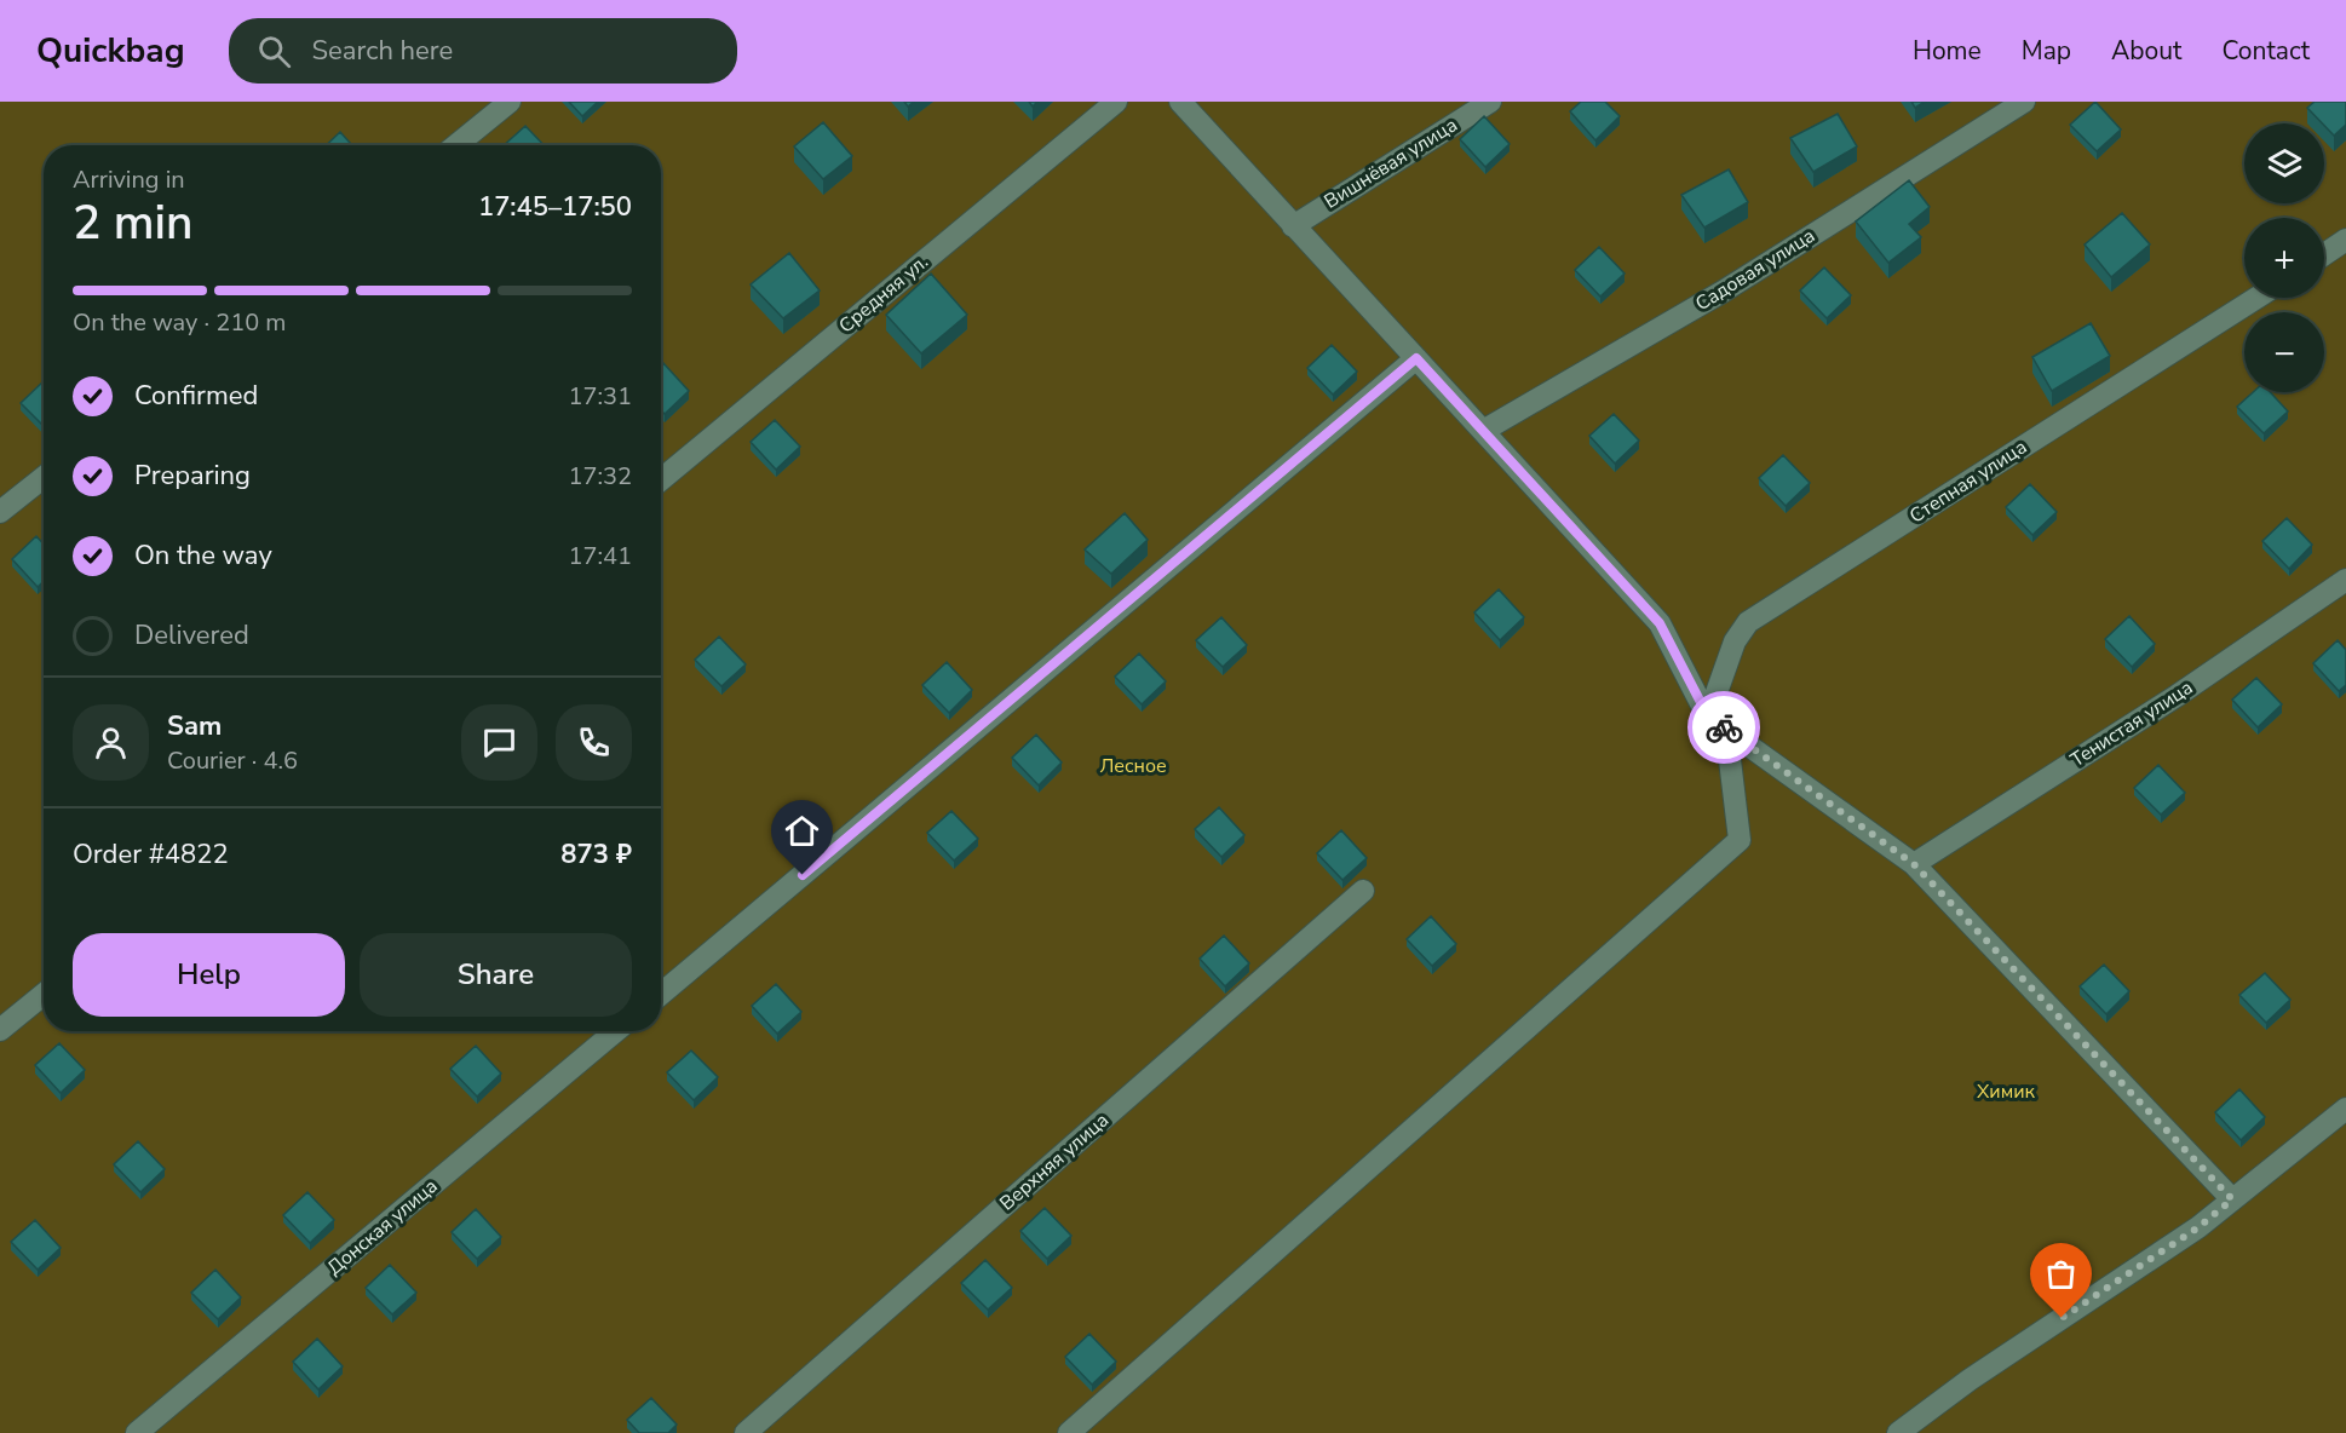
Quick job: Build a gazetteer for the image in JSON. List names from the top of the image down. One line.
{"streets":{"street":["Вишнёвая улица","Садовая улица","Средняя ул.","Степная улица","Тенистая улица","Верхняя улица","Донская улица"]},"parks":["Лесное","Химик"],"page":{"header":"Quickbag","search":"Search here","nav":["Home","Map","About","Contact"],"map_buttons":["+","−"],"heading":["2 min","Arriving in","17:45–17:50"],"panel":["Sam","Courier · 4.6","Order #4822","873 ₽"],"bar":"On the way · 210 m","list":[["Confirmed","17:31"],["Preparing","17:32"],["On the way","17:41"],"Delivered"],"buttons":["Help","Share"]}}
